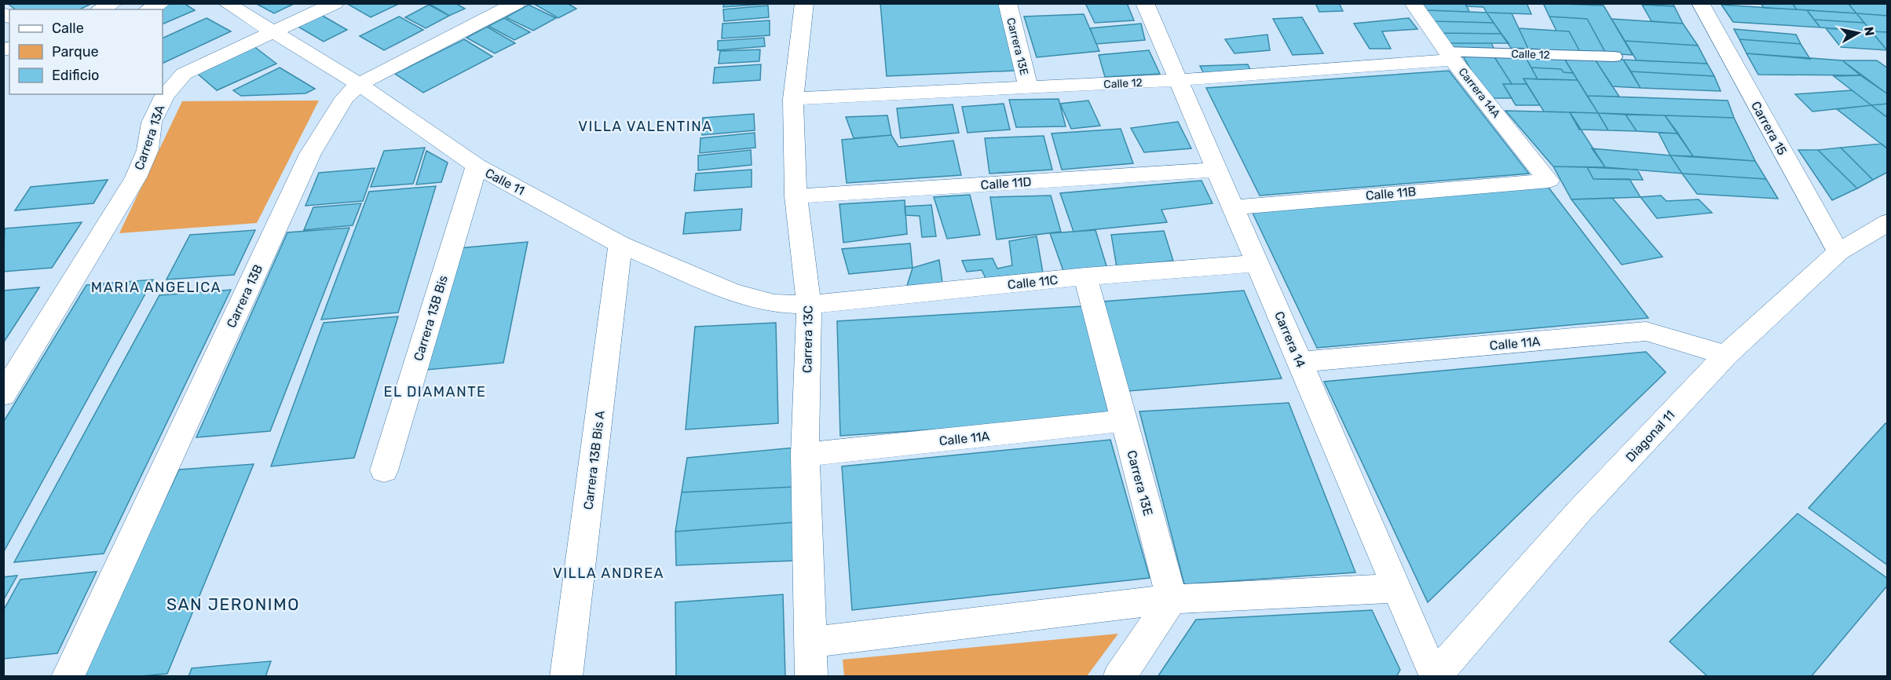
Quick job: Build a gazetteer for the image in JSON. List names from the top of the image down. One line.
{"streets":{"street":["Carrera 13E","Calle 12","Carrera 14A","Carrera 15","Carrera 13A","Calle 11","Calle 11D","Calle 11B","Calle 11C","Carrera 13B","Carrera 13B Bis","Carrera 13C","Carrera 14","Calle 11A","Diagonal 11","Carrera 13B Bis A"]},"crossings":[["Carrera 13E","Calle 12"],["Carrera 13E","Calle 11C"],["Carrera 13E","Calle 11A"],["Calle 12","Carrera 14A"],["Calle 12","Carrera 13C"],["Calle 12","Carrera 14"],["Carrera 14A","Calle 11B"],["Carrera 15","Diagonal 11"],["Carrera 13A","Calle 11"],["Calle 11","Calle 11C"],["Calle 11","Carrera 13B"],["Calle 11","Carrera 13B Bis"],["Calle 11","Carrera 13C"],["Calle 11","Carrera 13B Bis A"],["Calle 11D","Carrera 13C"],["Calle 11D","Carrera 14"],["Calle 11B","Carrera 14"],["Calle 11C","Carrera 13C"],["Calle 11C","Carrera 14"],["Carrera 13C","Calle 11A"],["Carrera 14","Calle 11A"],["Carrera 14","Diagonal 11"],["Calle 11A","Diagonal 11"]],"districts":["VILLA VALENTINA","MARIA ANGELICA","EL DIAMANTE","VILLA ANDREA","SAN JERONIMO"],"legend":["Calle","Parque","Edificio"],"north":"right"}
